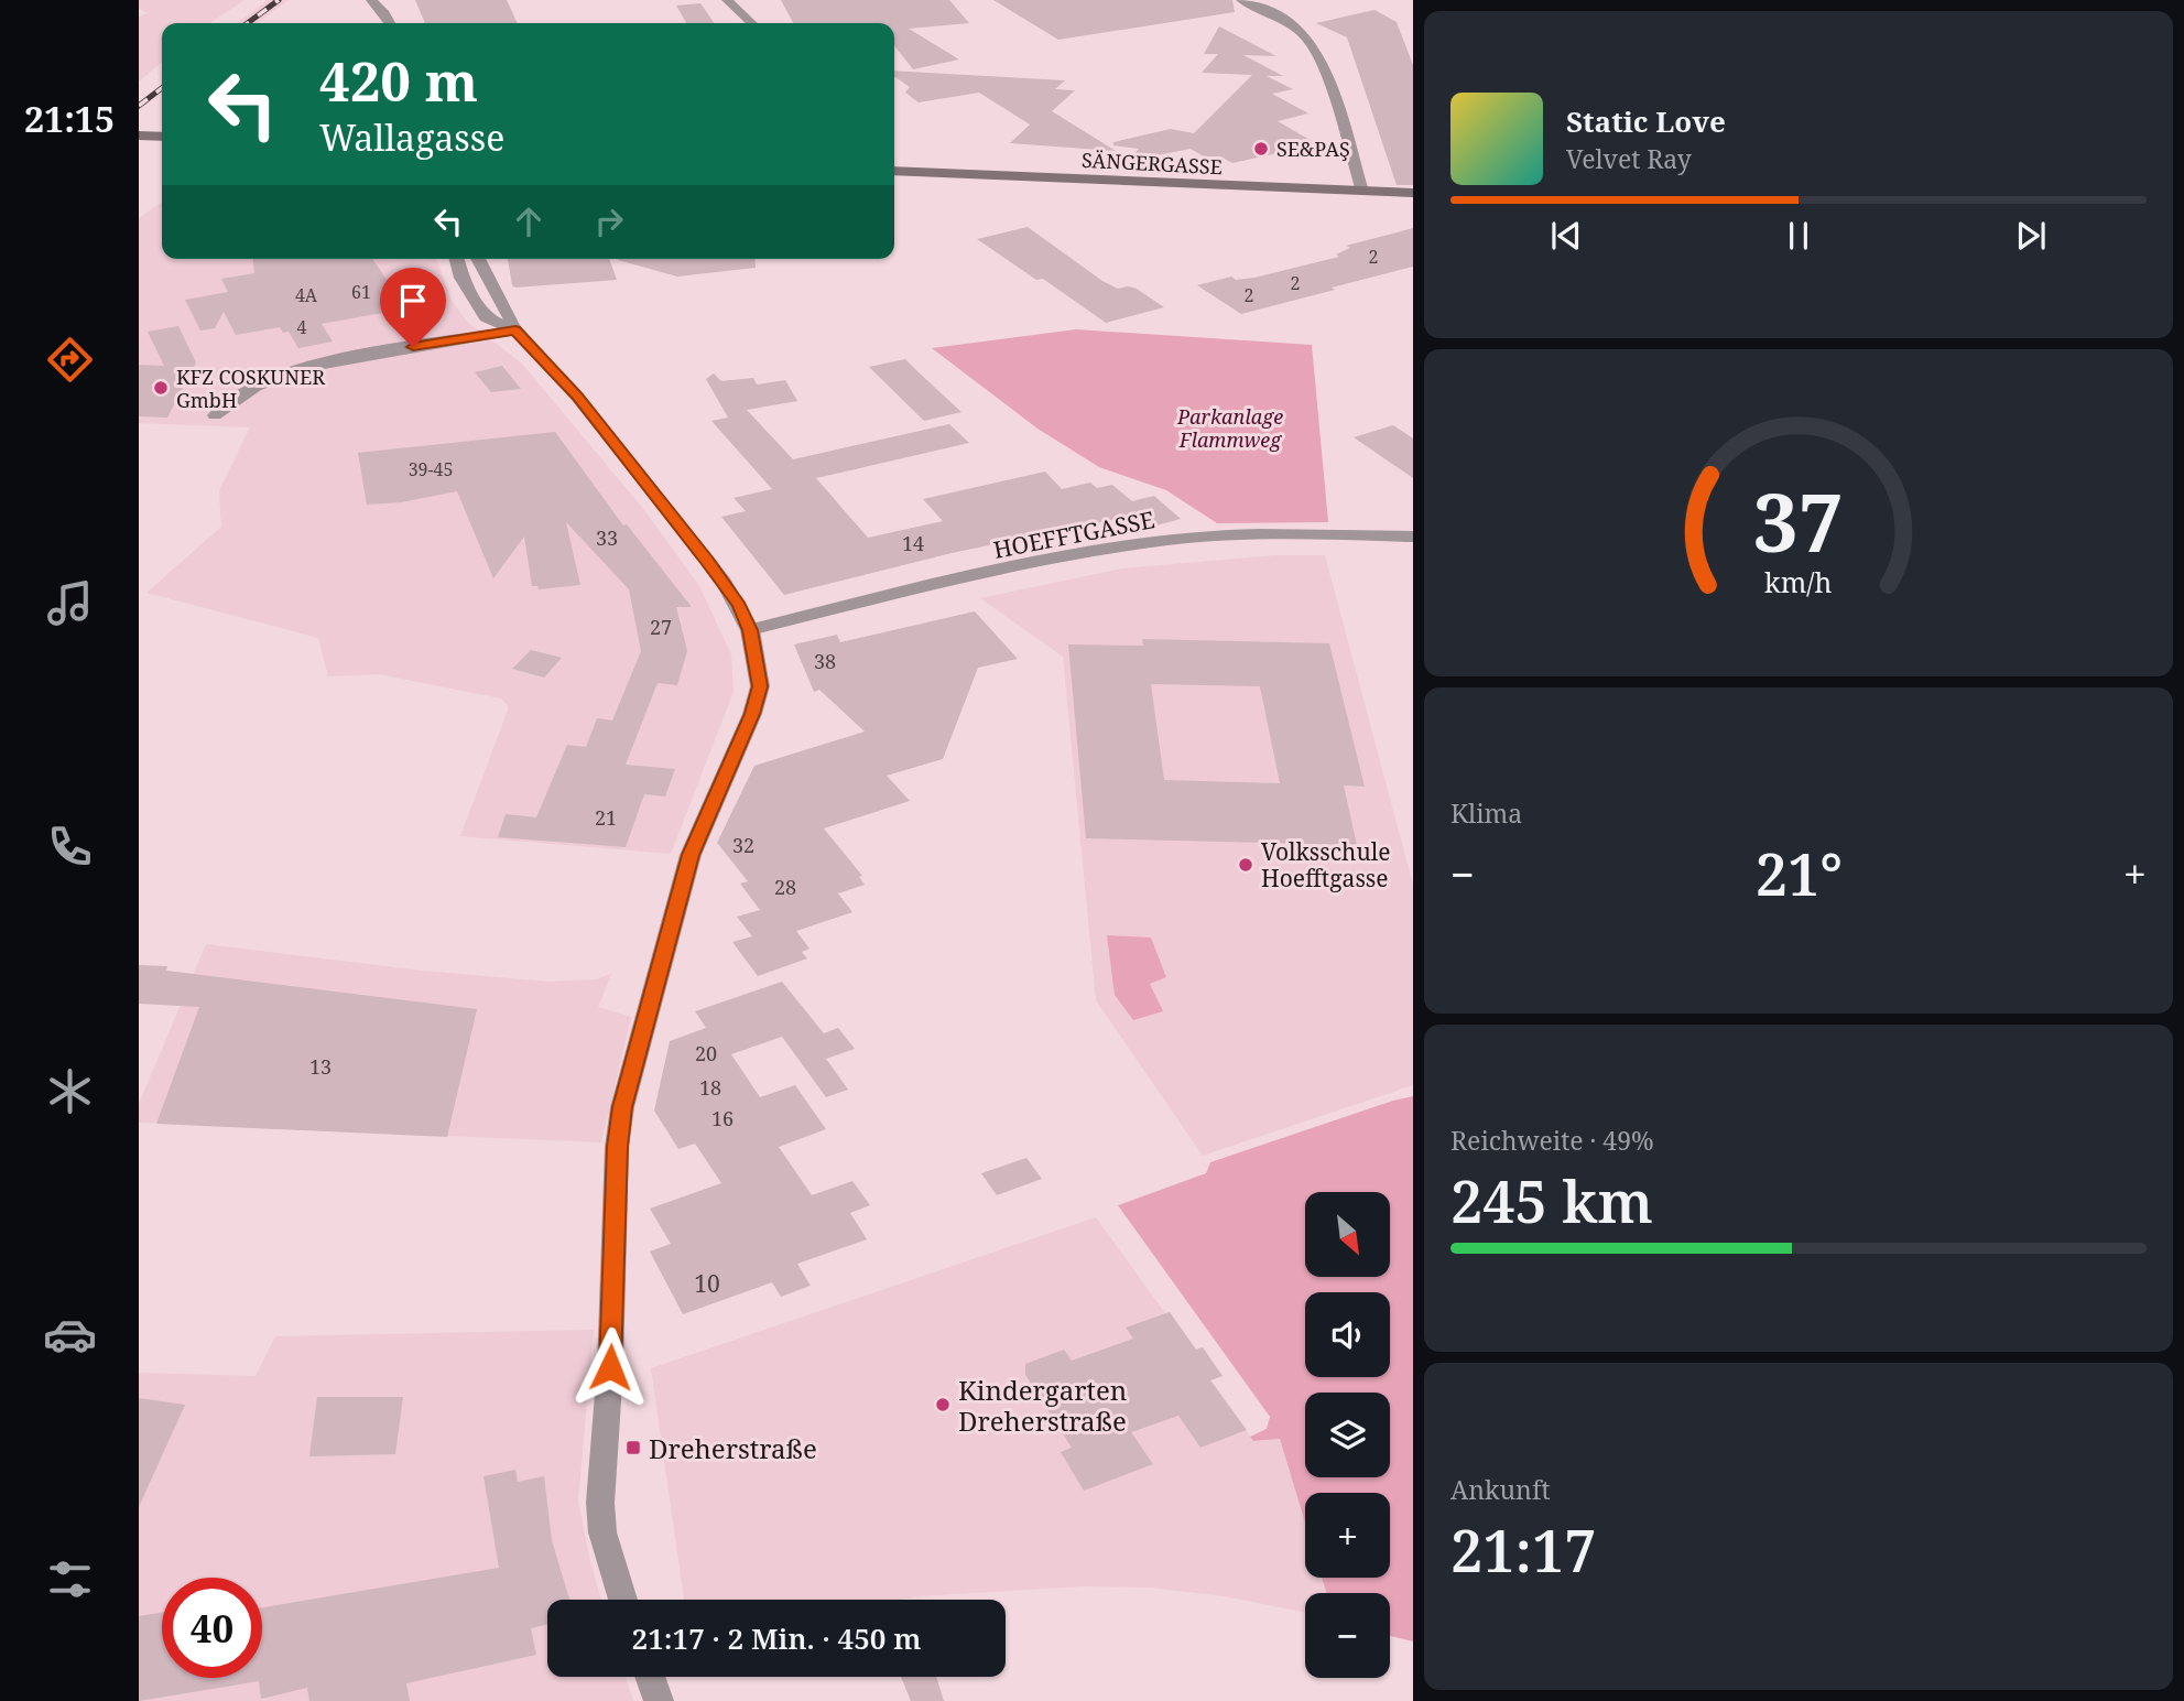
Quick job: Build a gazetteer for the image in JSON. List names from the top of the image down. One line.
{"streets":{"main road":["SÄNGERGASSE"],"street":["HOEFFTGASSE"]},"parks":["Parkanlage Flammweg"],"places":{"other":["SE&PAŞ","KFZ COSKUNER GmbH","Volksschule Hoefftgasse","Kindergarten Dreherstraße"],"transit":["Dreherstraße"]},"house_numbers":["2","2","61","4A","2","4","39-45","33","14","27","38","21","32","28","20","13","18","16","10"],"north":"bottom right","page":{"tabs":"21:15","turn":["420 m","Wallagasse"],"song":["Static Love","Velvet Ray"],"tile":["Klima",["Reichweite · 49%","245 km"],["Ankunft","21:17"]],"heat":["−","21°","+"],"map_buttons":["+","−"],"limit":"40","trip":"21:17 · 2 Min. · 450 m","gauge":["37","km/h"]}}
